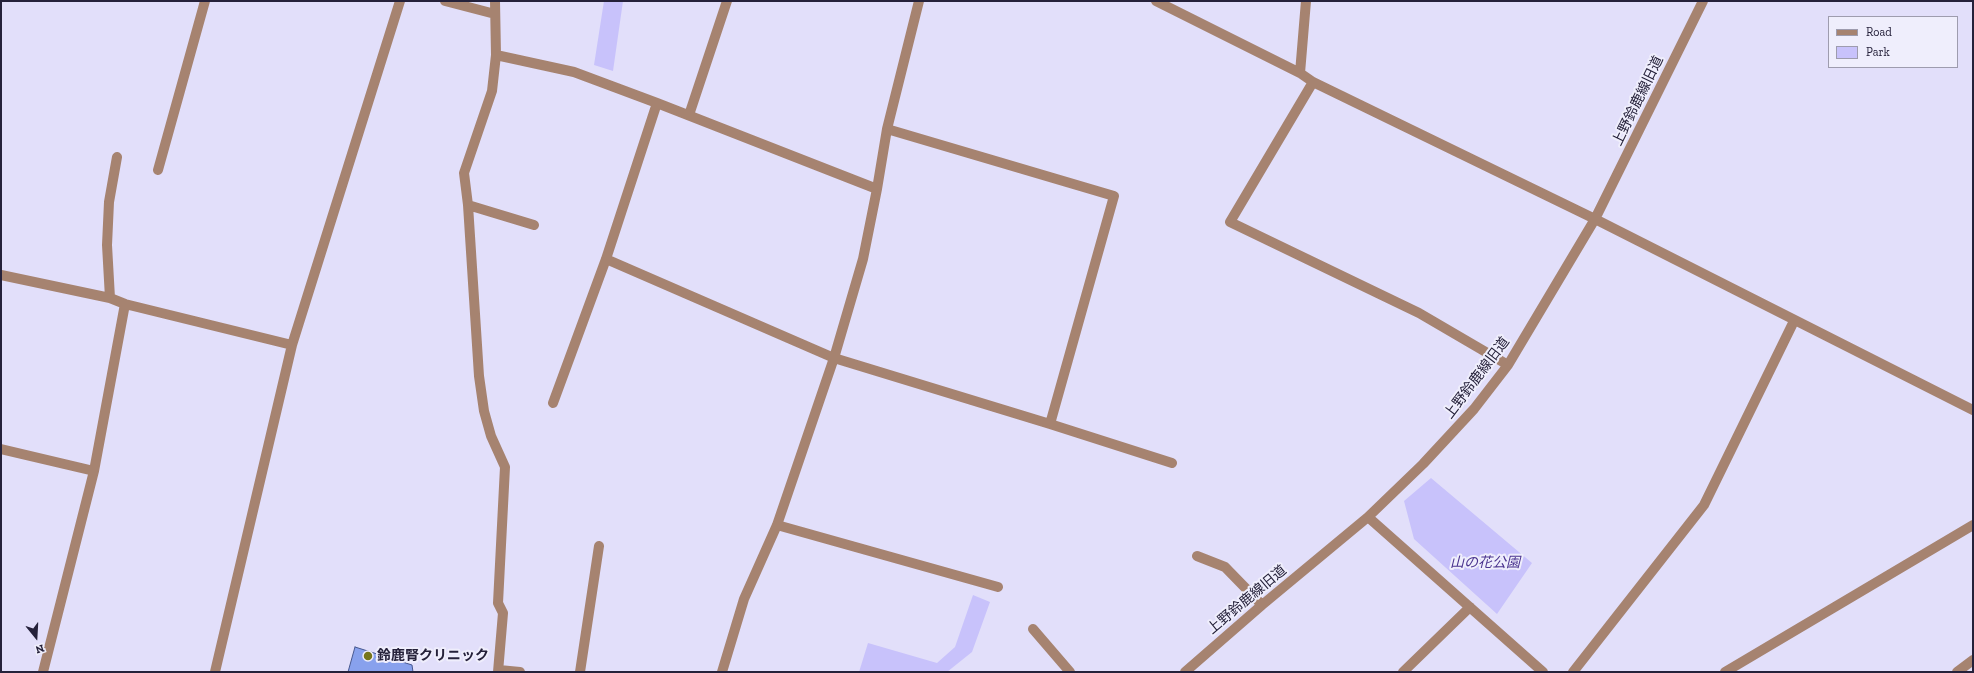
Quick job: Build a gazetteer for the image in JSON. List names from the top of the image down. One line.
{"streets":{"street":["上野鈴鹿線旧道"]},"parks":["山の花公園"],"places":["鈴鹿腎クリニック"],"legend":["Road","Park"],"north":"bottom"}
